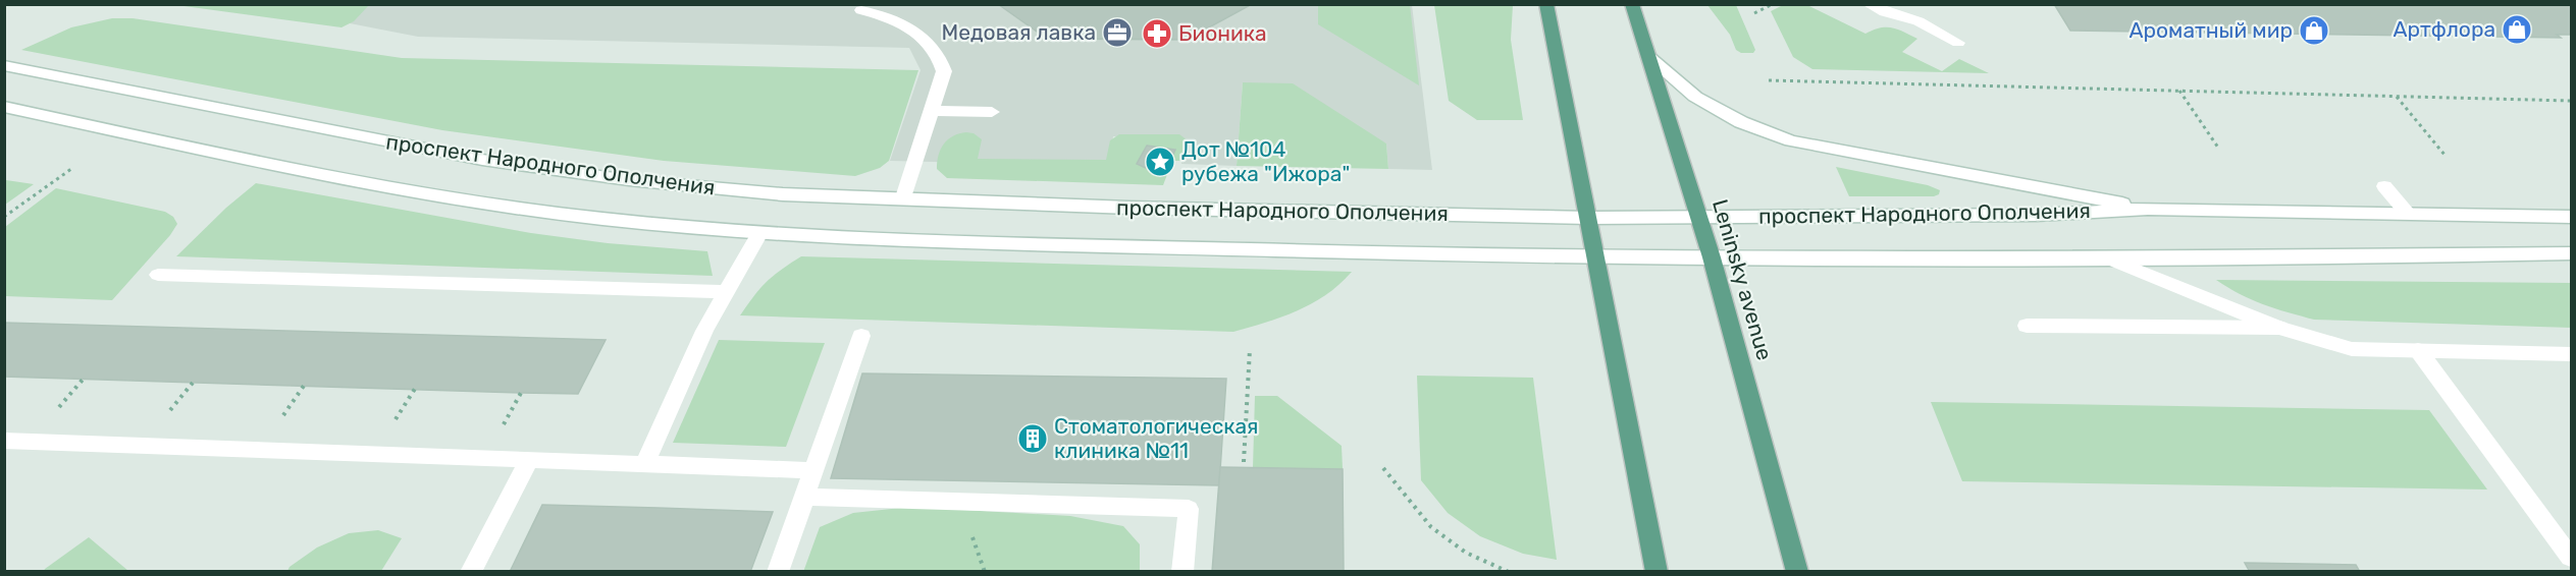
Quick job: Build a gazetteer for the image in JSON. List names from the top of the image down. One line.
{"streets":{"main road":["проспект Народного Ополчения","Leninsky avenue"]},"crossings":[["проспект Народного Ополчения","Leninsky avenue"]],"places":{"shop":["Артфлора","Ароматный мир"],"office":["Медовая лавка"],"pharmacy":["Бионика"],"place":["Дот №104 рубежа \"Ижора\""],"building":["Стоматологическая клиника №11"]}}
